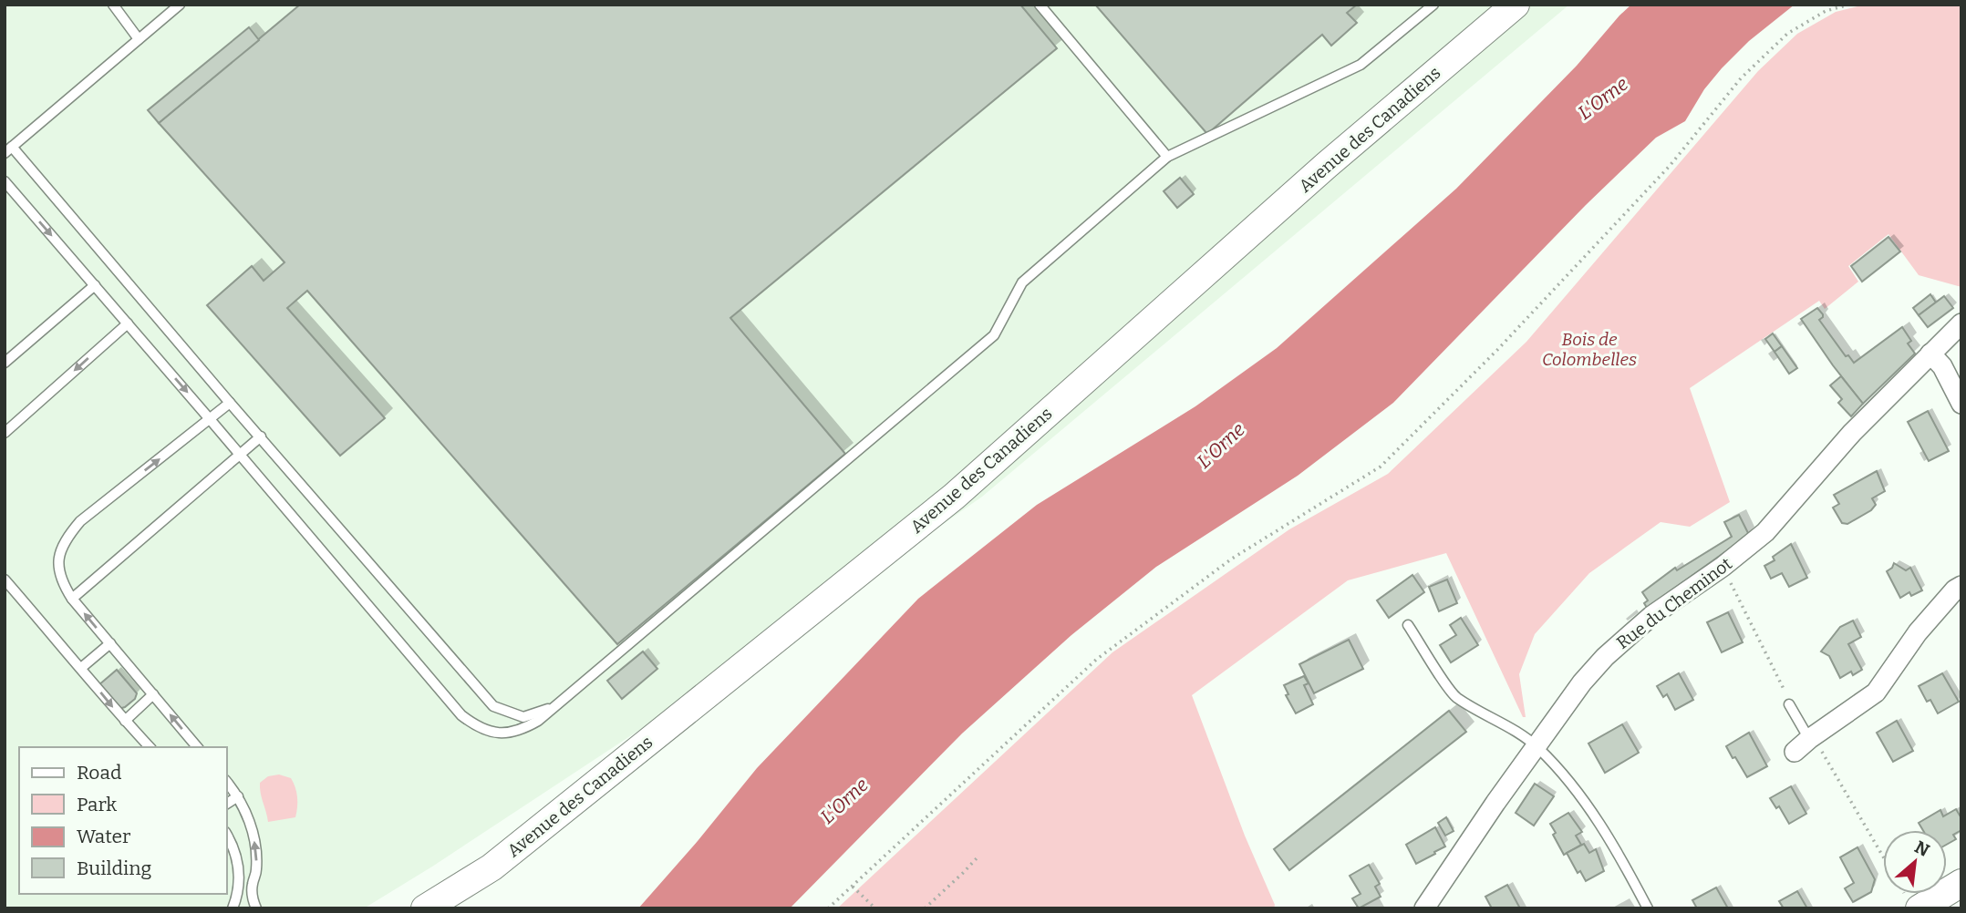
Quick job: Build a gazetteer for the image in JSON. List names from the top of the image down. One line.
{"streets":{"street":["Avenue des Canadiens","Rue du Cheminot"]},"water":["L'Orne"],"parks":["Bois de Colombelles"],"legend":["Road","Park","Water","Building"],"north":"top right"}
